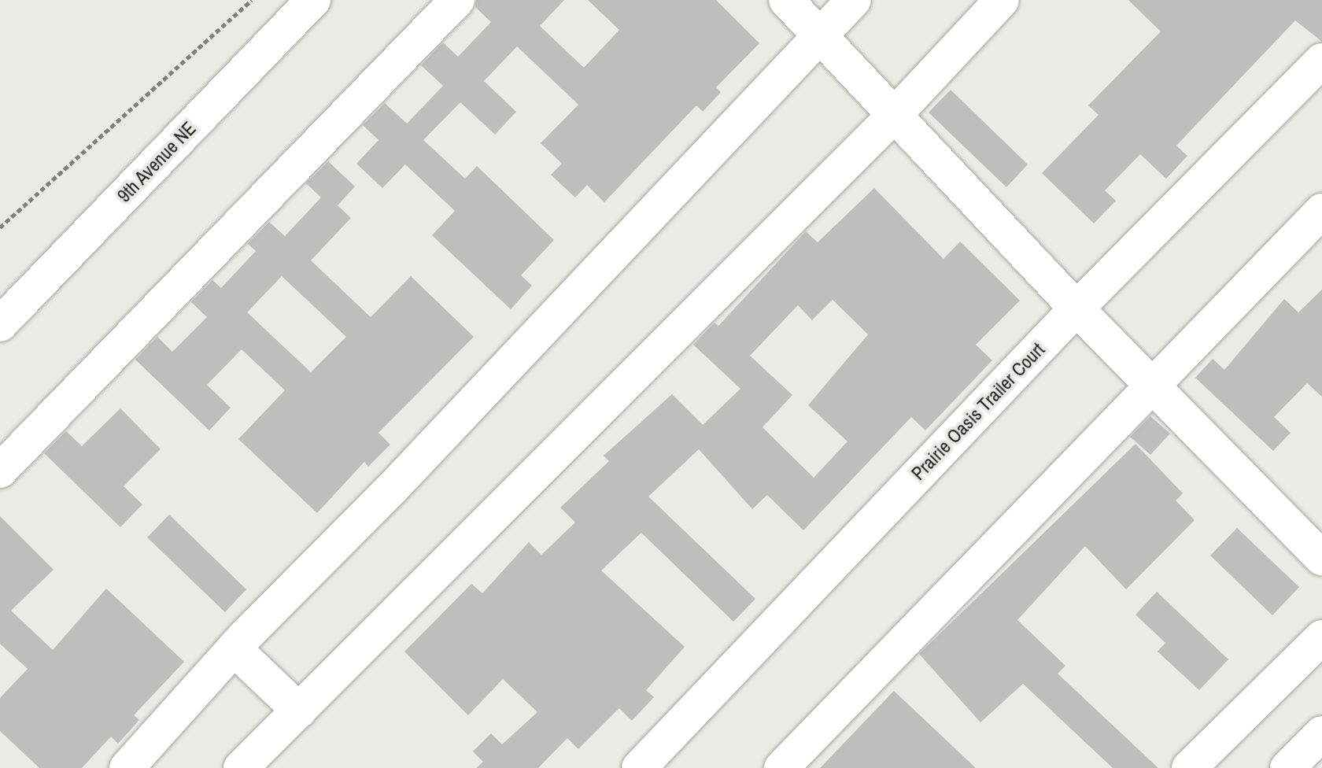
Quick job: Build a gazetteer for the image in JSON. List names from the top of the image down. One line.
{"streets":{"street":["9th Avenue NE","Prairie Oasis Trailer Court"]}}
